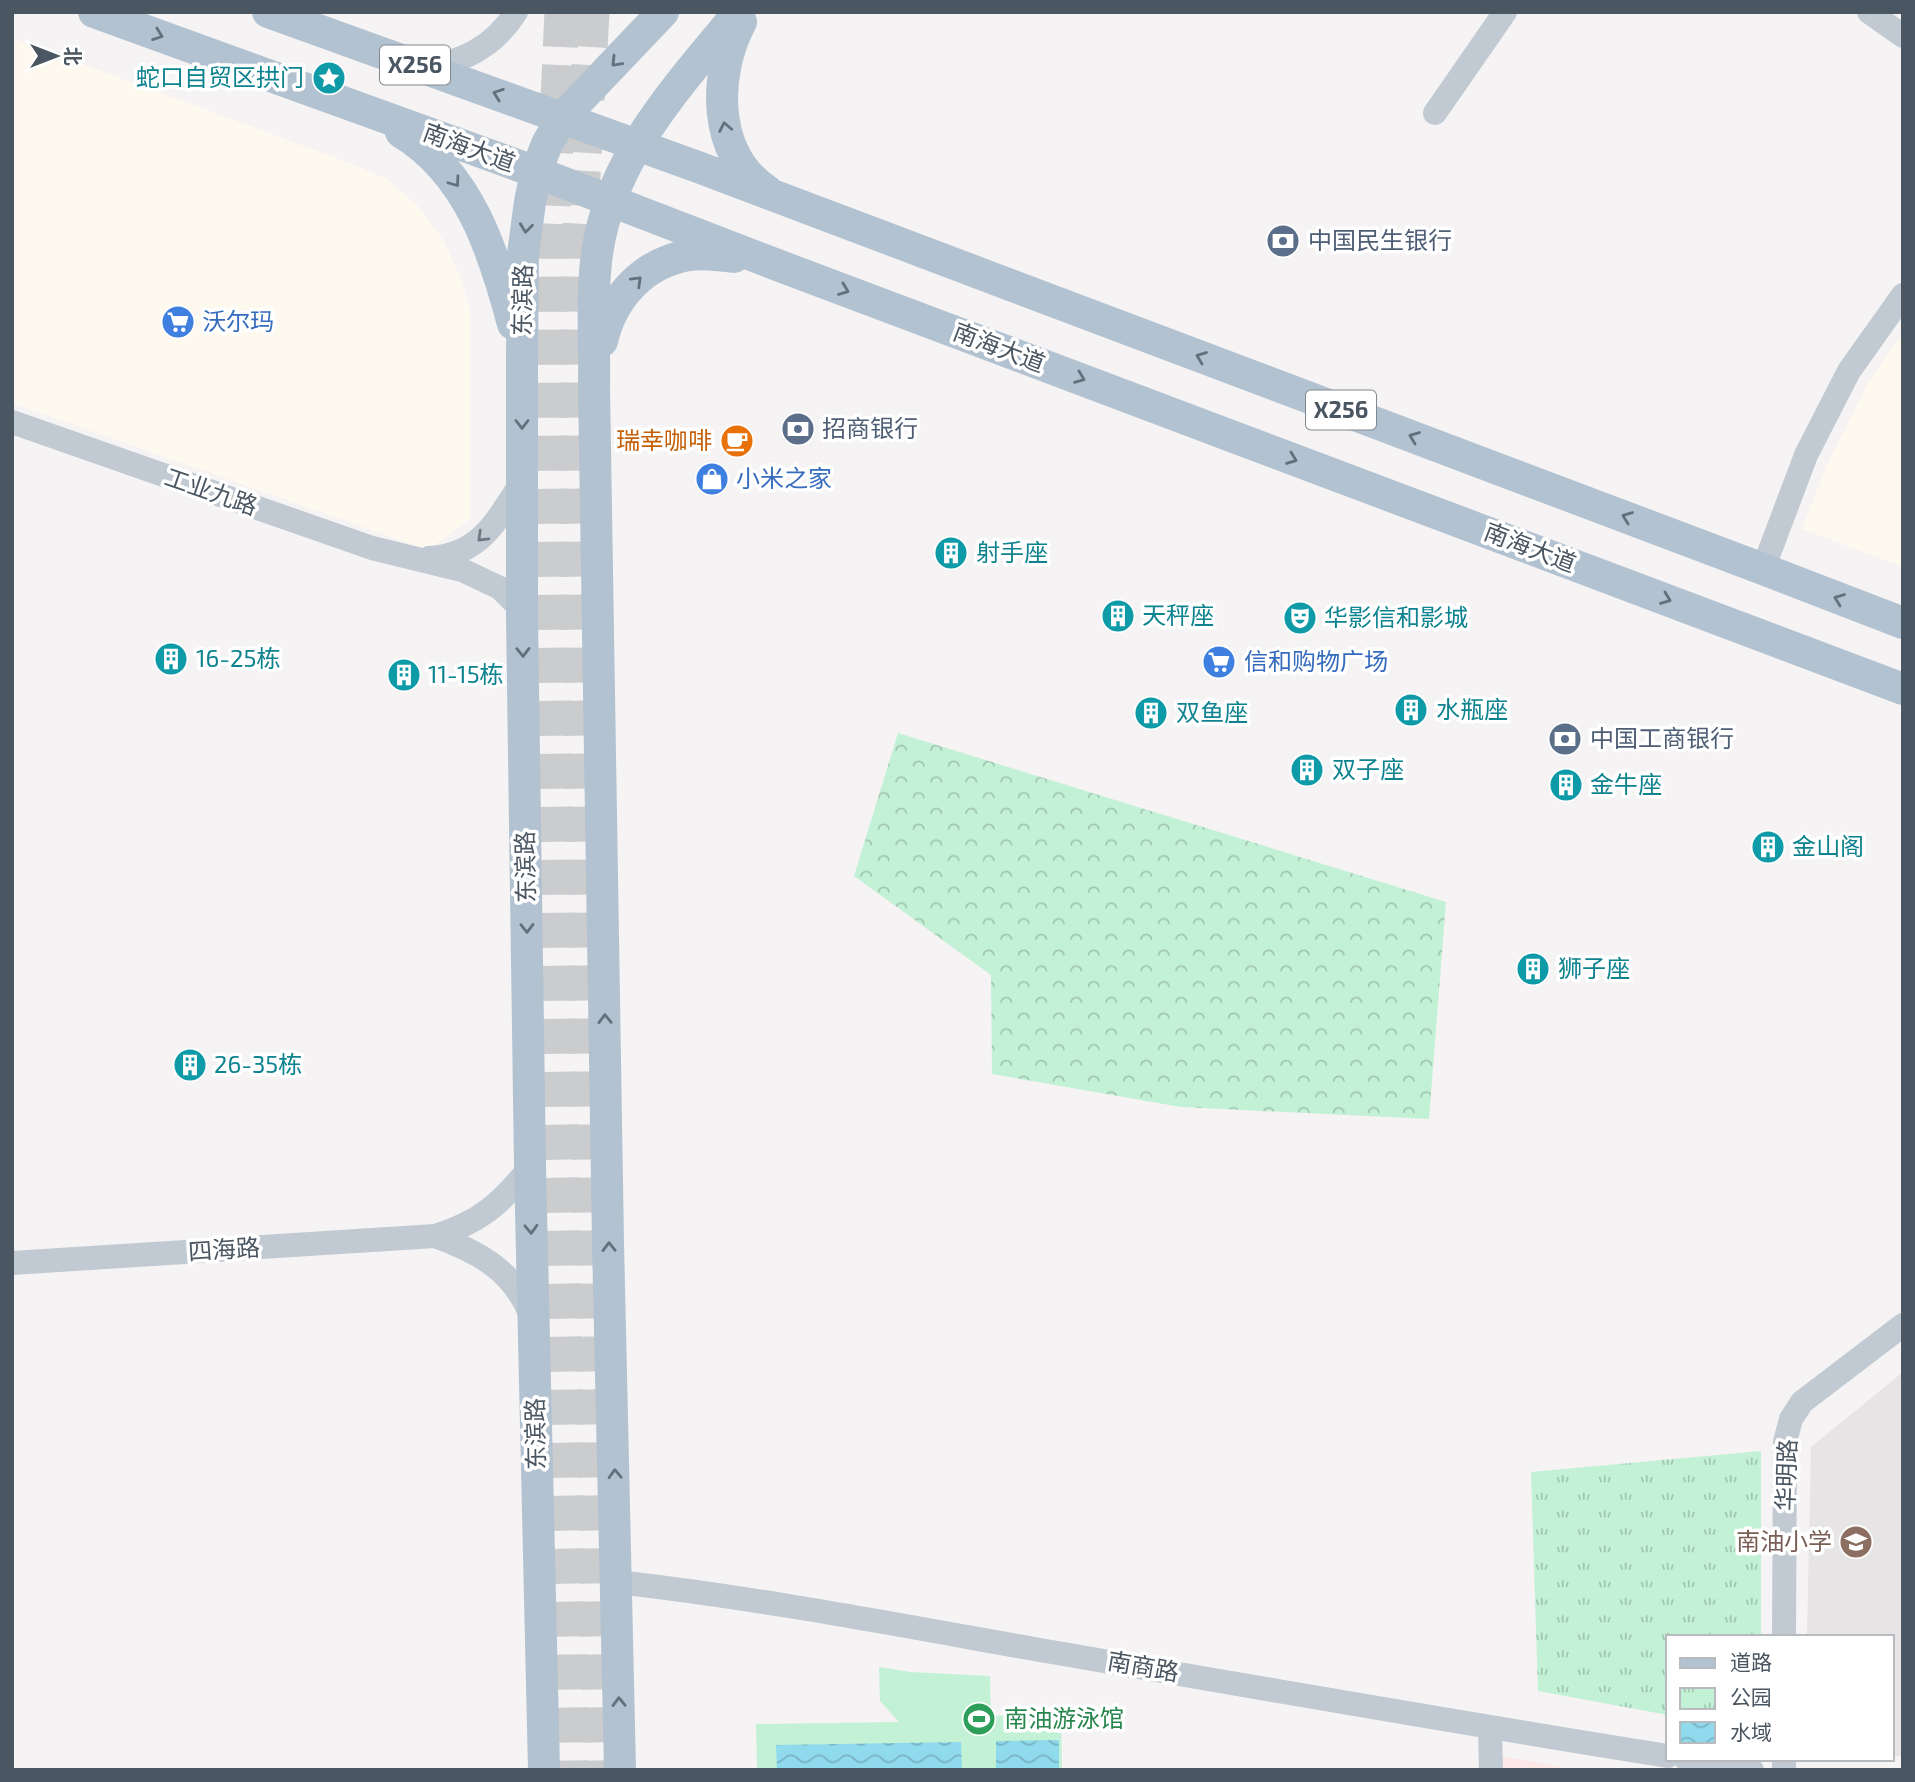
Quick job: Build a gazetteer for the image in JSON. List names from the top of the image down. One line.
{"streets":{"main road":["X256","南海大道","东滨路"],"street":["工业九路","四海路","华明路","南商路"]},"crossings":[["X256","东滨路"],["南海大道","东滨路"],["东滨路","工业九路"],["东滨路","四海路"]],"places":{"place":["蛇口自贸区拱门"],"bank":["中国民生银行","招商银行","中国工商银行"],"supermarket":["沃尔玛","信和购物广场"],"cafe":["瑞幸咖啡"],"shop":["小米之家"],"building":["射手座","天秤座","16-25栋","11-15栋","水瓶座","双鱼座","双子座","金牛座","金山阁","狮子座","26-35栋"],"theatre":["华影信和影城"],"school or university":["南油小学"],"sports":["南油游泳馆"]},"legend":["道路","公园","水域"],"north":"right"}
